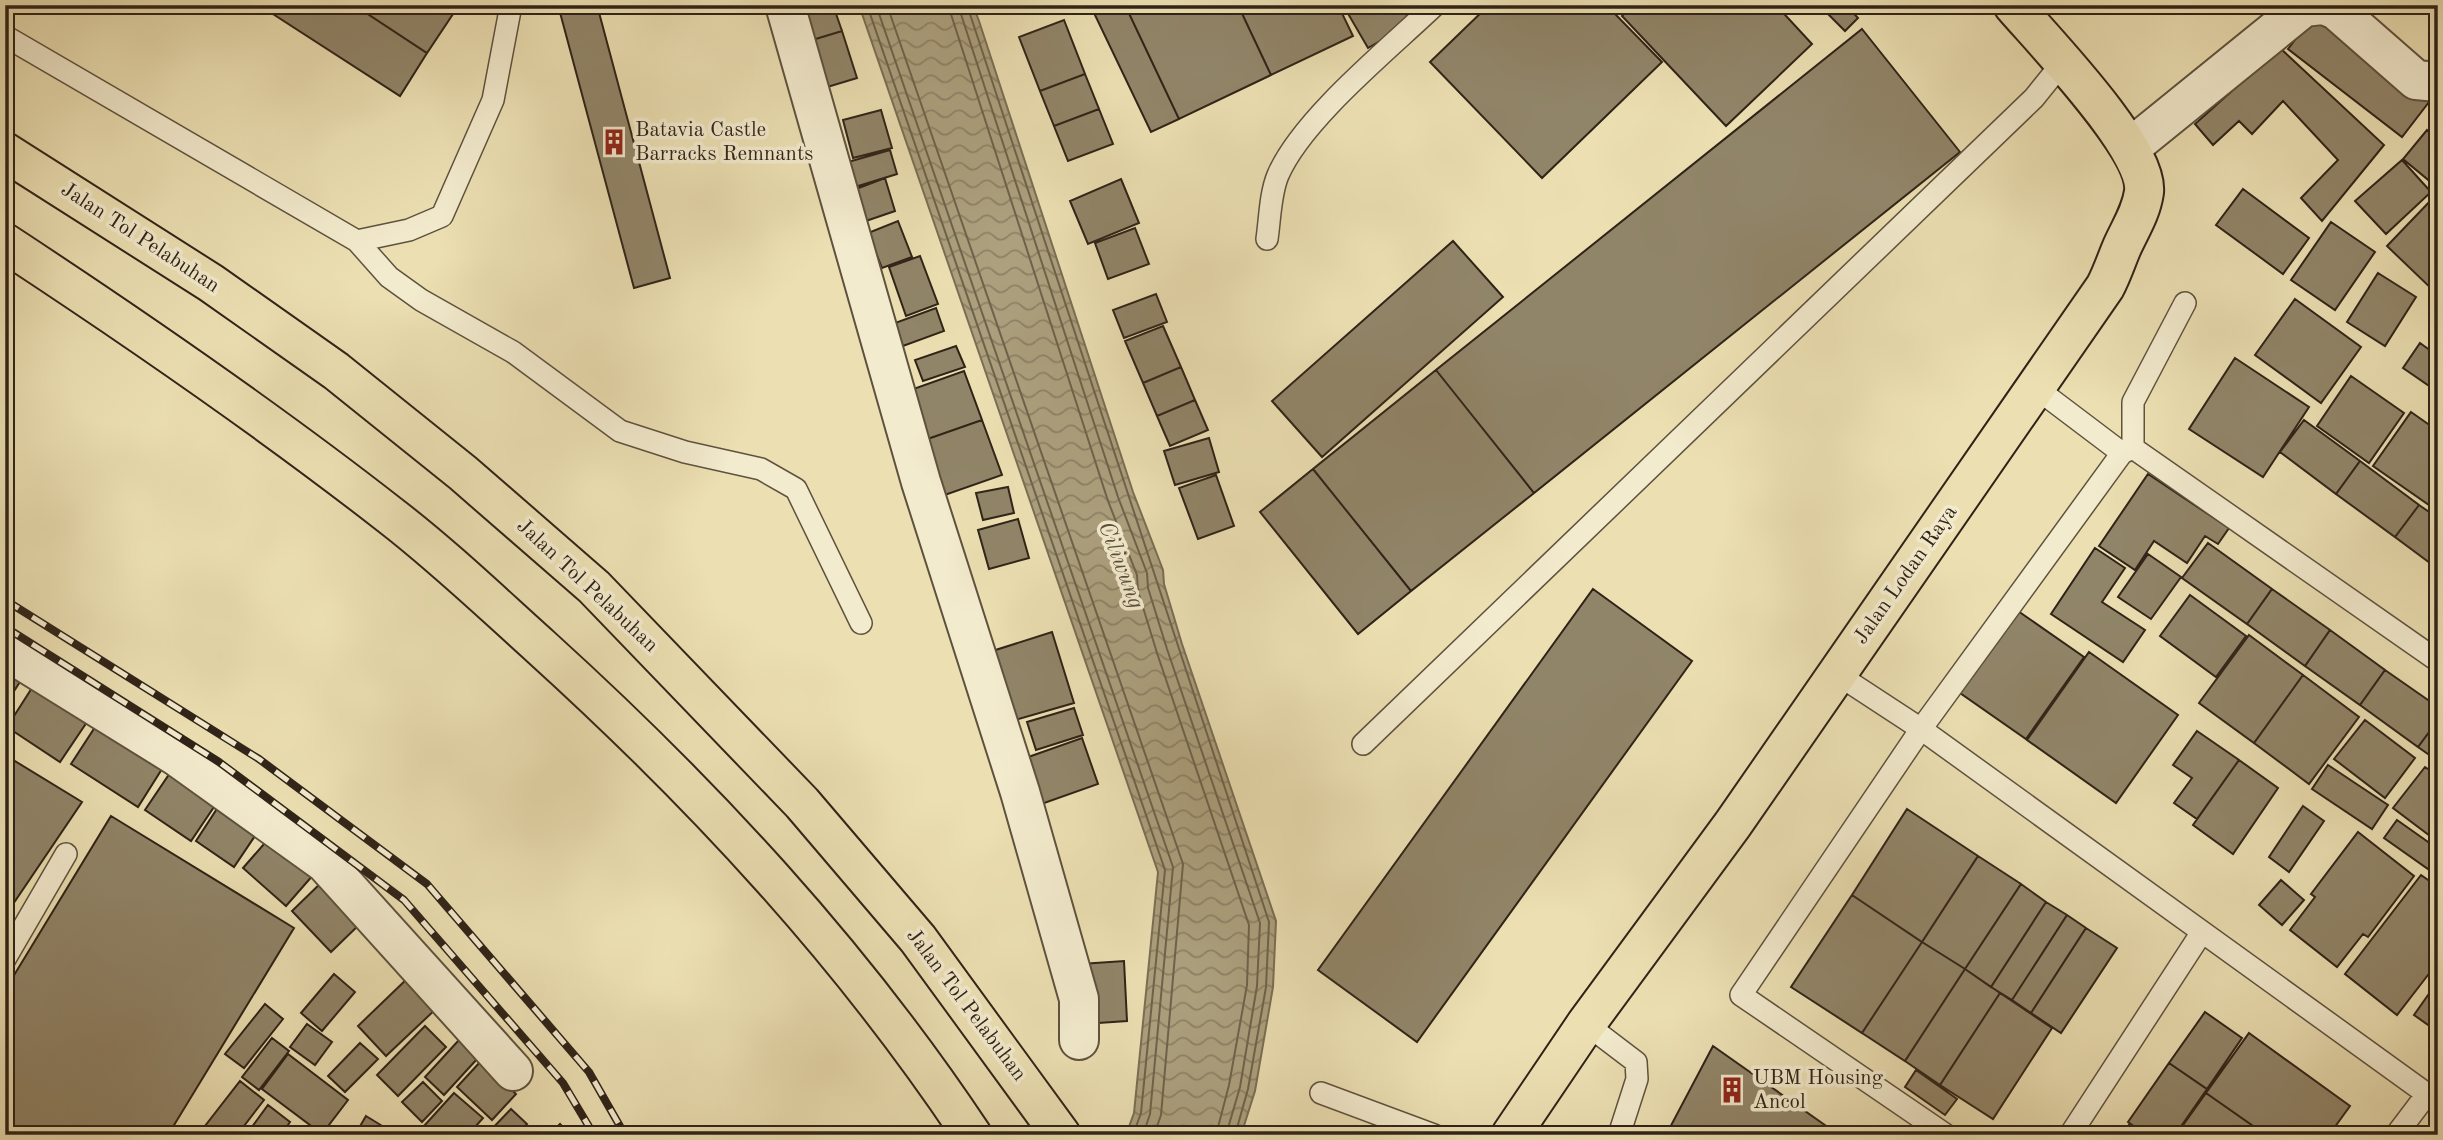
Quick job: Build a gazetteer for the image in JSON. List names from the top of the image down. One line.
{"streets":{"highway":["Jalan Tol Pelabuhan","Jalan Lodan Raya"]},"water":["Ciliwung"],"places":{"building":["Batavia Castle Barracks Remnants","UBM Housing Ancol"]}}
